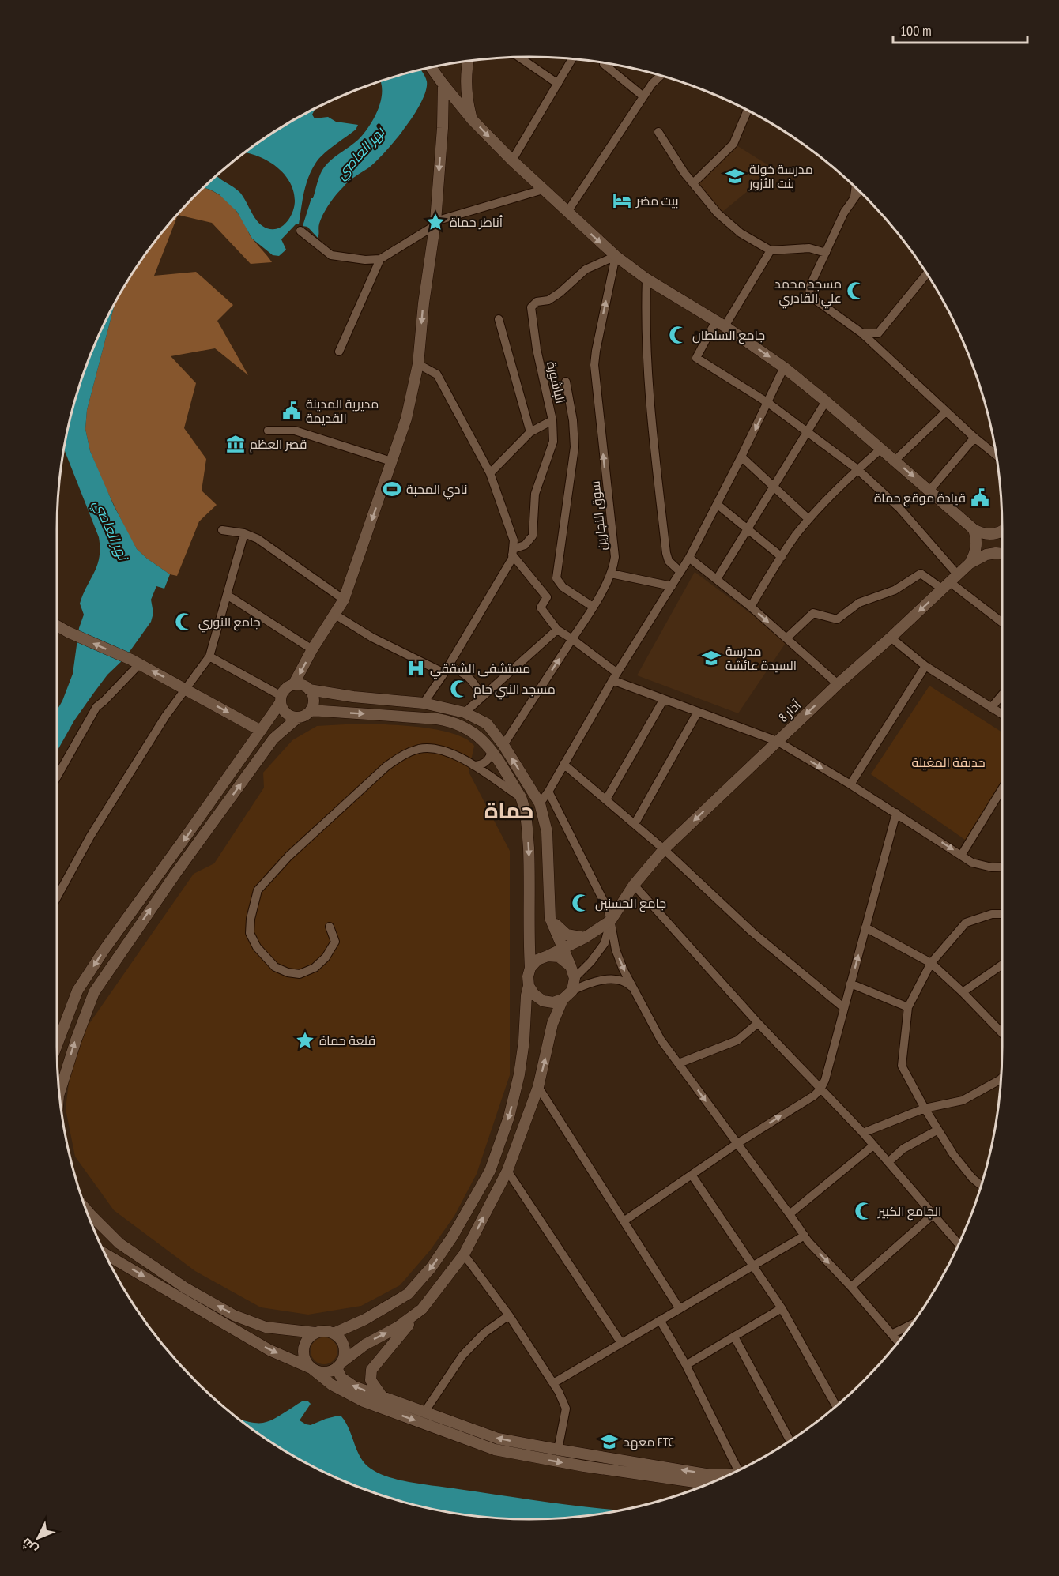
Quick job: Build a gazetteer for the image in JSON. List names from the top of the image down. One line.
{"streets":{"main road":["8 آذار"],"street":["الباشورة","سوق النجارين"]},"crossings":[["الباشورة","سوق النجارين"]],"one_way":["8 آذار"],"districts":["حماة"],"water":["نهر العاصي"],"parks":["حديقة المغيلة"],"places":{"school or university":["مدرسة خولة بنت الأزور","مدرسة السيدة عائشة","معهد ETC"],"hotel":["بيت مضر"],"place":["أناطر حماة","قلعة حماة"],"mosque":["مسجد محمد علي القادري","جامع السلطان","جامع النوري","مسجد النبي حام","جامع الحسنين","الجامع الكبير"],"public building":["مديرية المدينة القديمة","قيادة موقع حماة"],"museum":["قصر العظم"],"sports":["نادي المحبة"],"hospital":["مستشفى الشققي"]},"scale_bar":"100 m","north":"bottom left"}
